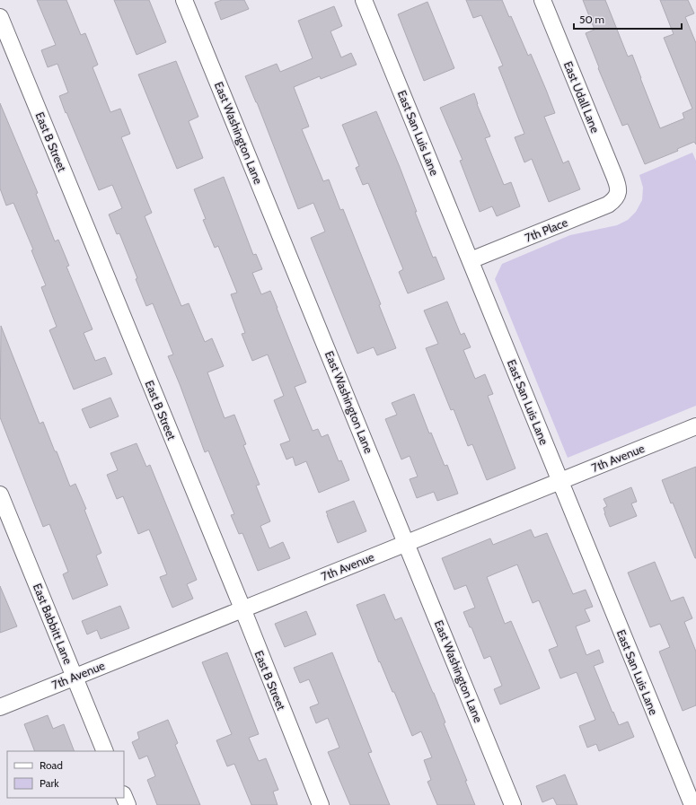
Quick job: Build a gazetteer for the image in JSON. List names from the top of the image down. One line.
{"streets":{"street":["East Udall Lane","East Washington Lane","East San Luis Lane","East B Street","7th Place","7th Avenue","East Babbitt Lane"]},"crossings":[["East Udall Lane","7th Place"],["East Washington Lane","7th Avenue"],["East San Luis Lane","7th Place"],["East San Luis Lane","7th Avenue"],["East B Street","7th Avenue"],["7th Avenue","East Babbitt Lane"]],"legend":["Road","Park"],"scale_bar":"50 m"}
